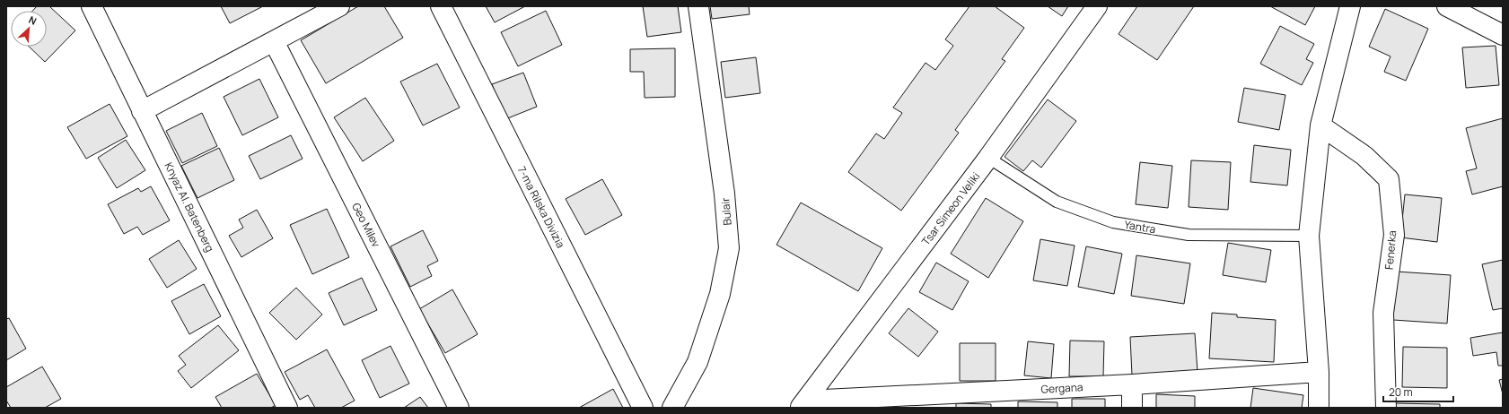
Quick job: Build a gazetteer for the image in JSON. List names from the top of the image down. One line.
{"streets":{"street":["Knyaz Al. Batenberg","7-ma Rilska Divizia","Tsar Simeon Veliki","Bulair","Geo Milev","Fenerka","Gergana"],"lane":["Yantra"]},"crossings":[["Tsar Simeon Veliki","Yantra"],["Tsar Simeon Veliki","Gergana"]],"scale_bar":"20 m","north":"top right"}
